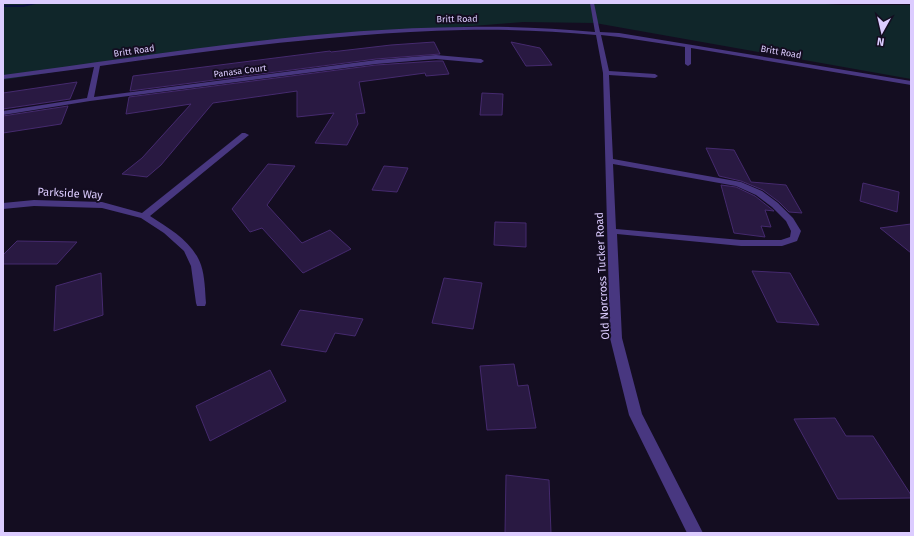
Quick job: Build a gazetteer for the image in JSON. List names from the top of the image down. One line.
{"streets":{"street":["Britt Road","Panasa Court","Parkside Way","Old Norcross Tucker Road"]},"crossings":[["Britt Road","Old Norcross Tucker Road"]],"north":"bottom"}
